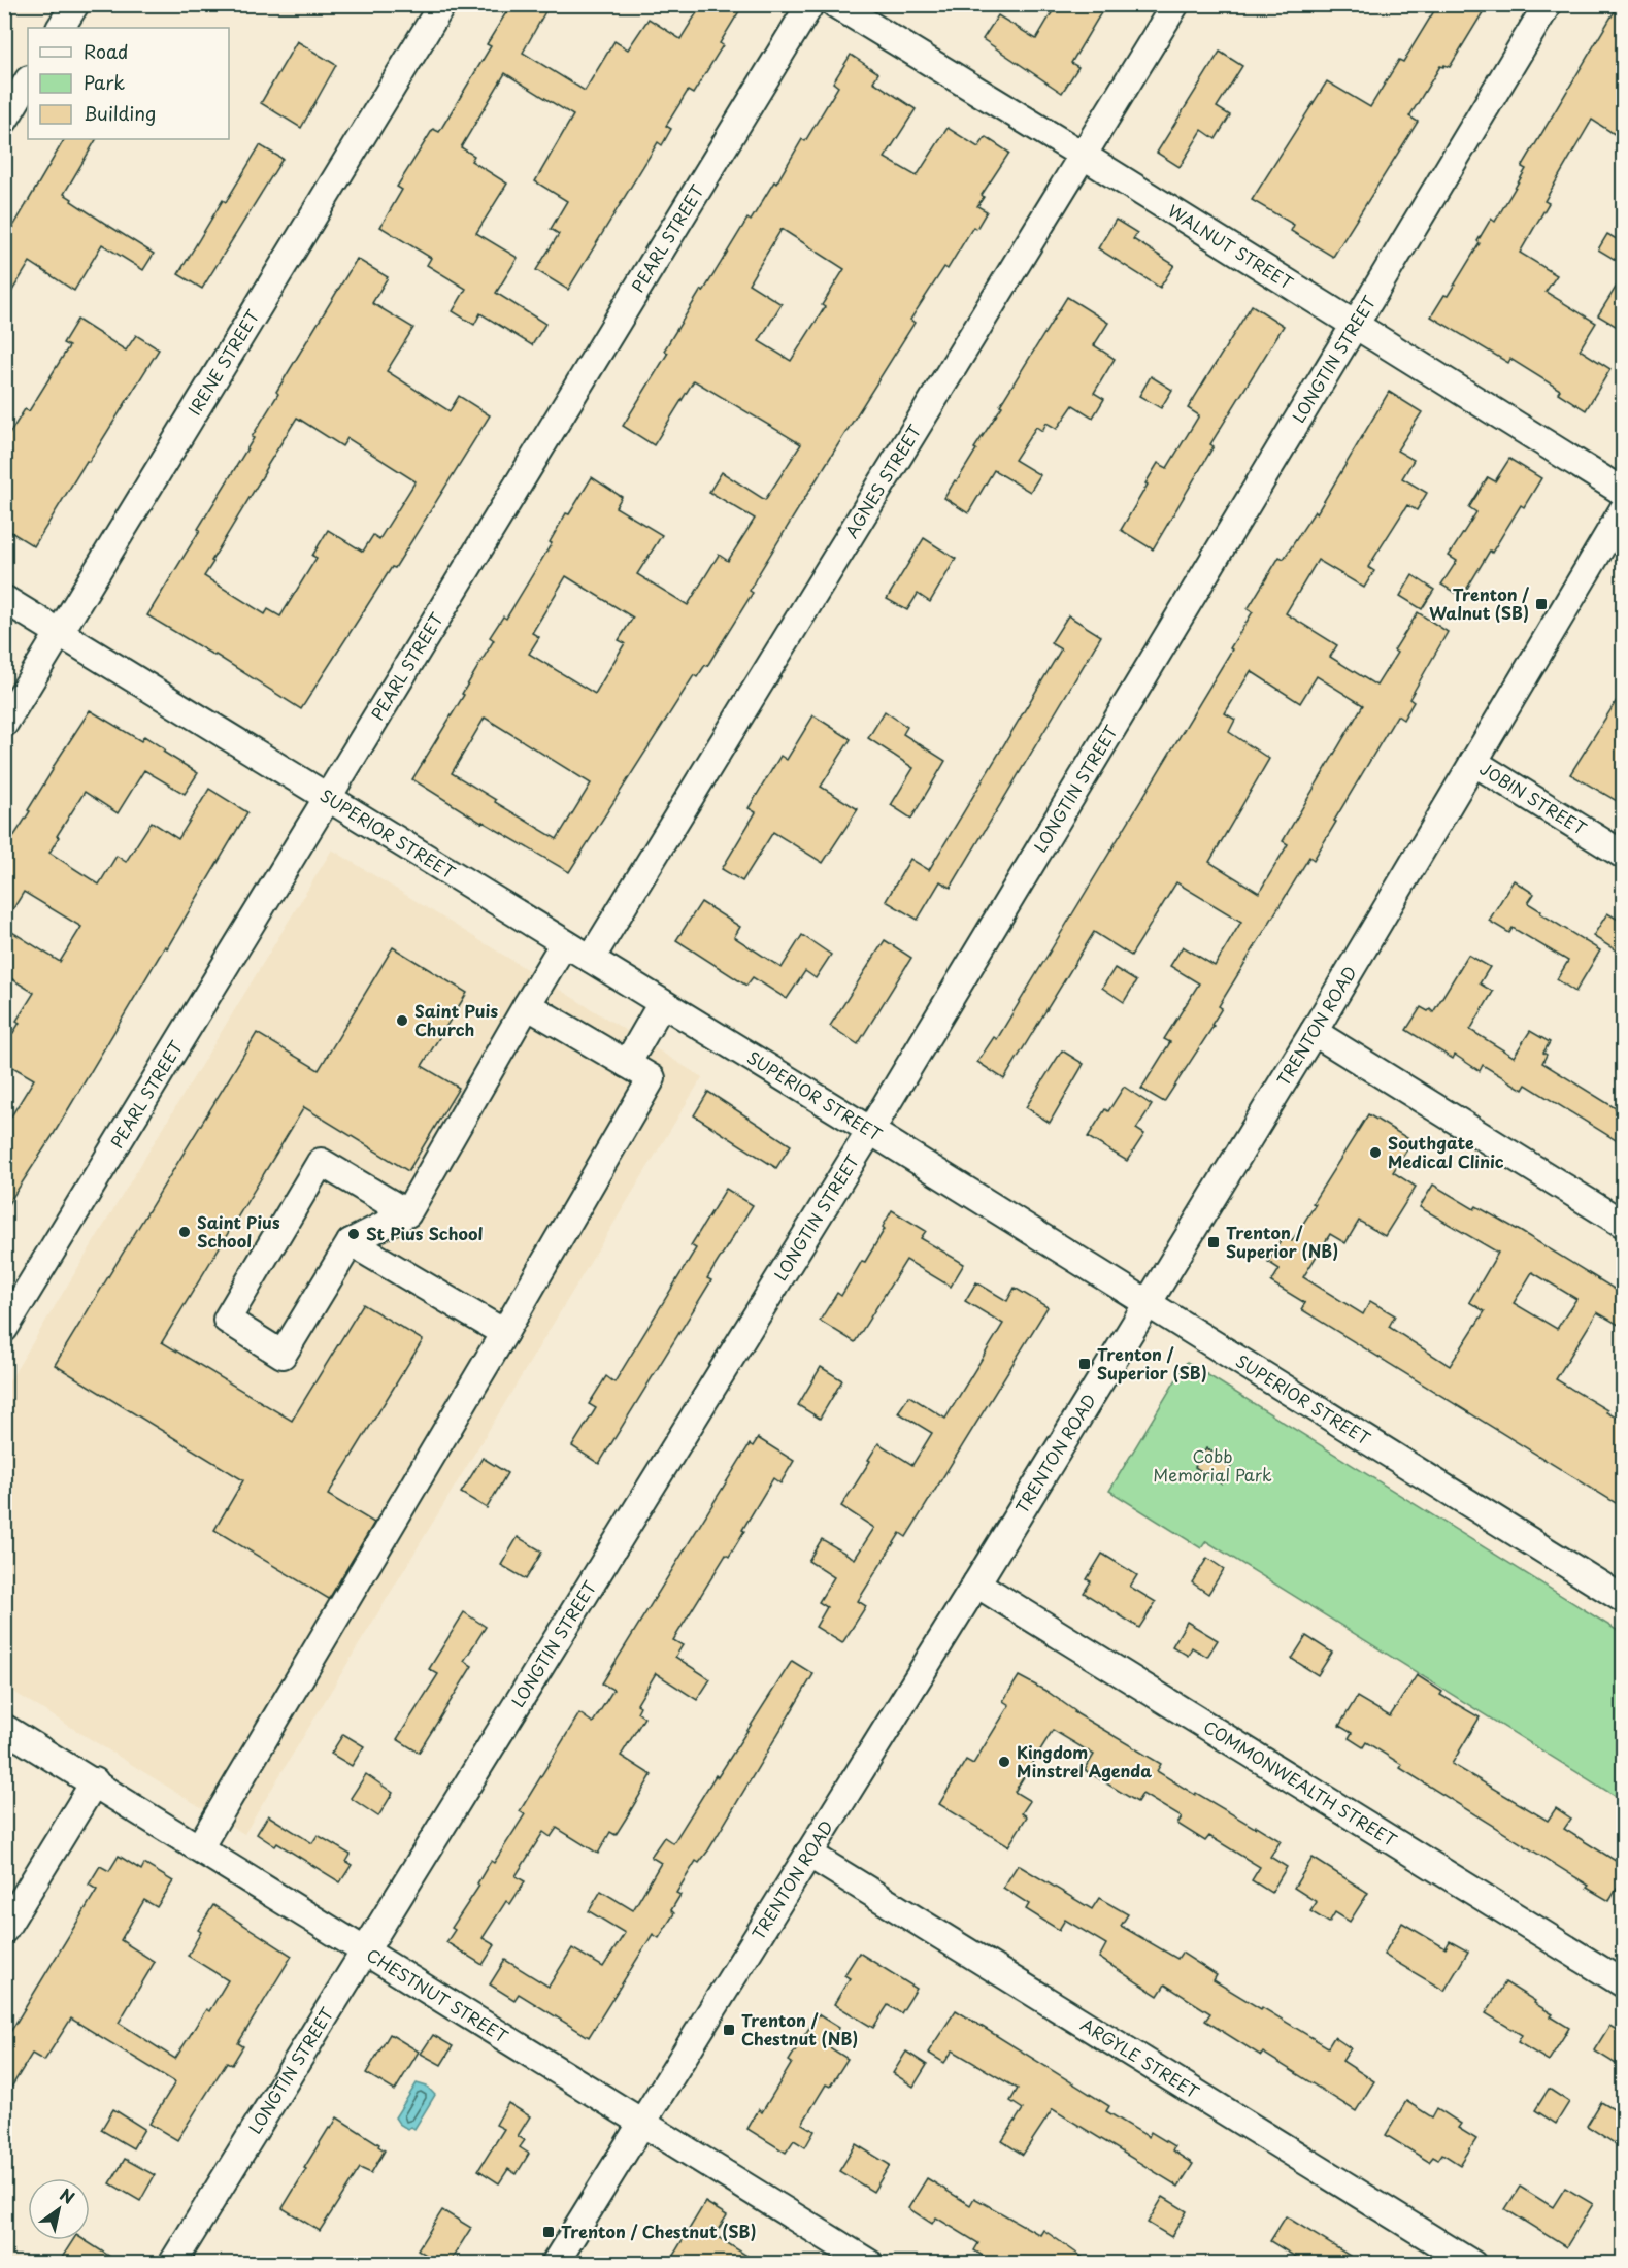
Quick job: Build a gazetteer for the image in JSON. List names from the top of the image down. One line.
{"streets":{"street":["PEARL STREET","WALNUT STREET","LONGTIN STREET","IRENE STREET","AGNES STREET","JOBIN STREET","SUPERIOR STREET","TRENTON ROAD","COMMONWEALTH STREET","CHESTNUT STREET","ARGYLE STREET"]},"crossings":[["PEARL STREET","SUPERIOR STREET"],["WALNUT STREET","LONGTIN STREET"],["WALNUT STREET","AGNES STREET"],["LONGTIN STREET","SUPERIOR STREET"],["LONGTIN STREET","CHESTNUT STREET"],["IRENE STREET","SUPERIOR STREET"],["AGNES STREET","SUPERIOR STREET"],["JOBIN STREET","TRENTON ROAD"],["SUPERIOR STREET","TRENTON ROAD"],["TRENTON ROAD","COMMONWEALTH STREET"],["TRENTON ROAD","CHESTNUT STREET"],["TRENTON ROAD","ARGYLE STREET"]],"parks":["Cobb Memorial Park"],"places":{"transit":["Trenton / Walnut (SB)","Trenton / Superior (NB)","Trenton / Superior (SB)","Trenton / Chestnut (NB)","Trenton / Chestnut (SB)"],"other":["Saint Puis Church","Southgate Medical Clinic","Saint Pius School","St Pius School","Kingdom Minstrel Agenda"]},"legend":["Road","Park","Building"],"north":"top right"}
